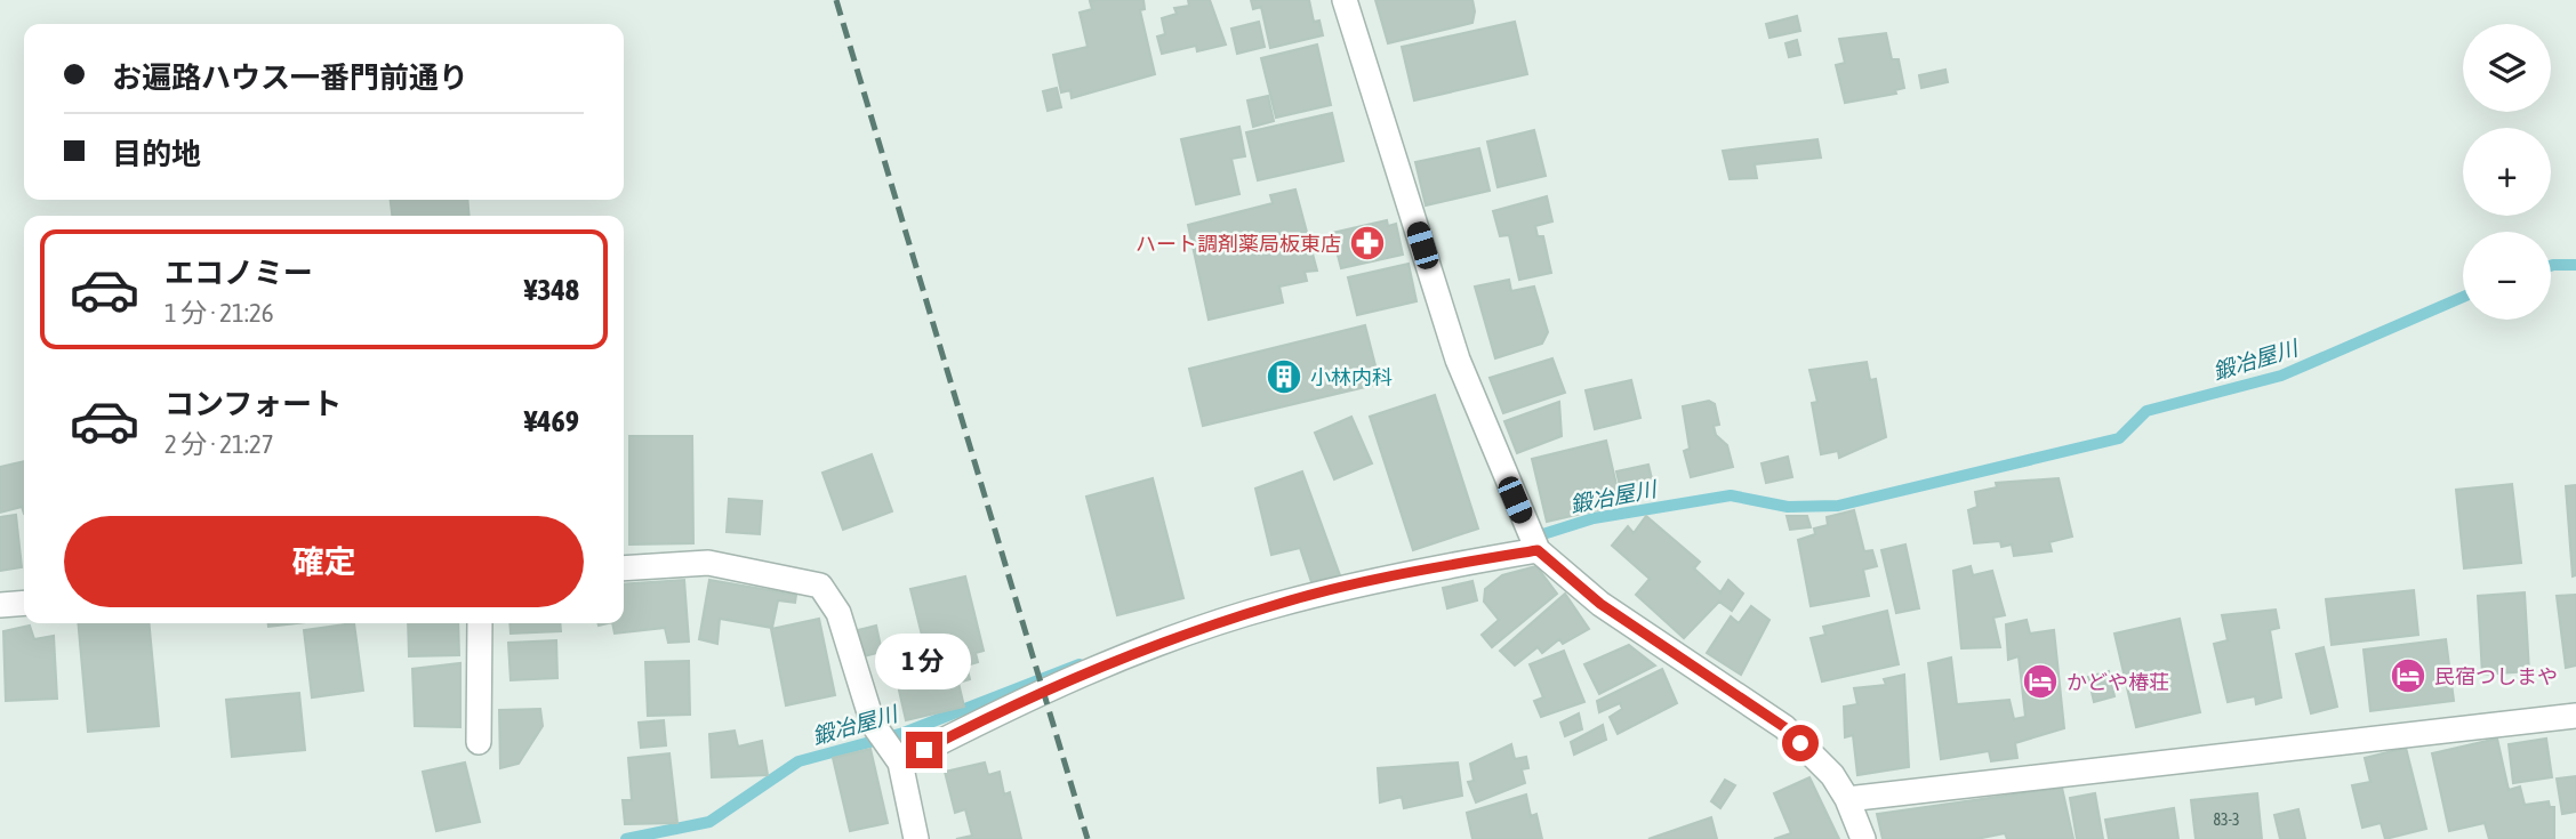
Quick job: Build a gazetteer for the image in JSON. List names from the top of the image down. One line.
{"water":["鍛冶屋川"],"places":{"pharmacy":["ハート調剤薬局板東店"],"building":["小林内科"],"hotel":["民宿つしまや","かどや椿荘"]},"house_numbers":["83-3"],"page":{"map_buttons":["+","−"],"banner":["お遍路ハウス一番門前通り","目的地"],"list":[{"name":"エコノミー","note":"1 分 · 21:26","value":"¥348"},{"name":"コンフォート","note":"2 分 · 21:27","value":"¥469"}],"buttons":"確定","bubble":"1 分"}}
